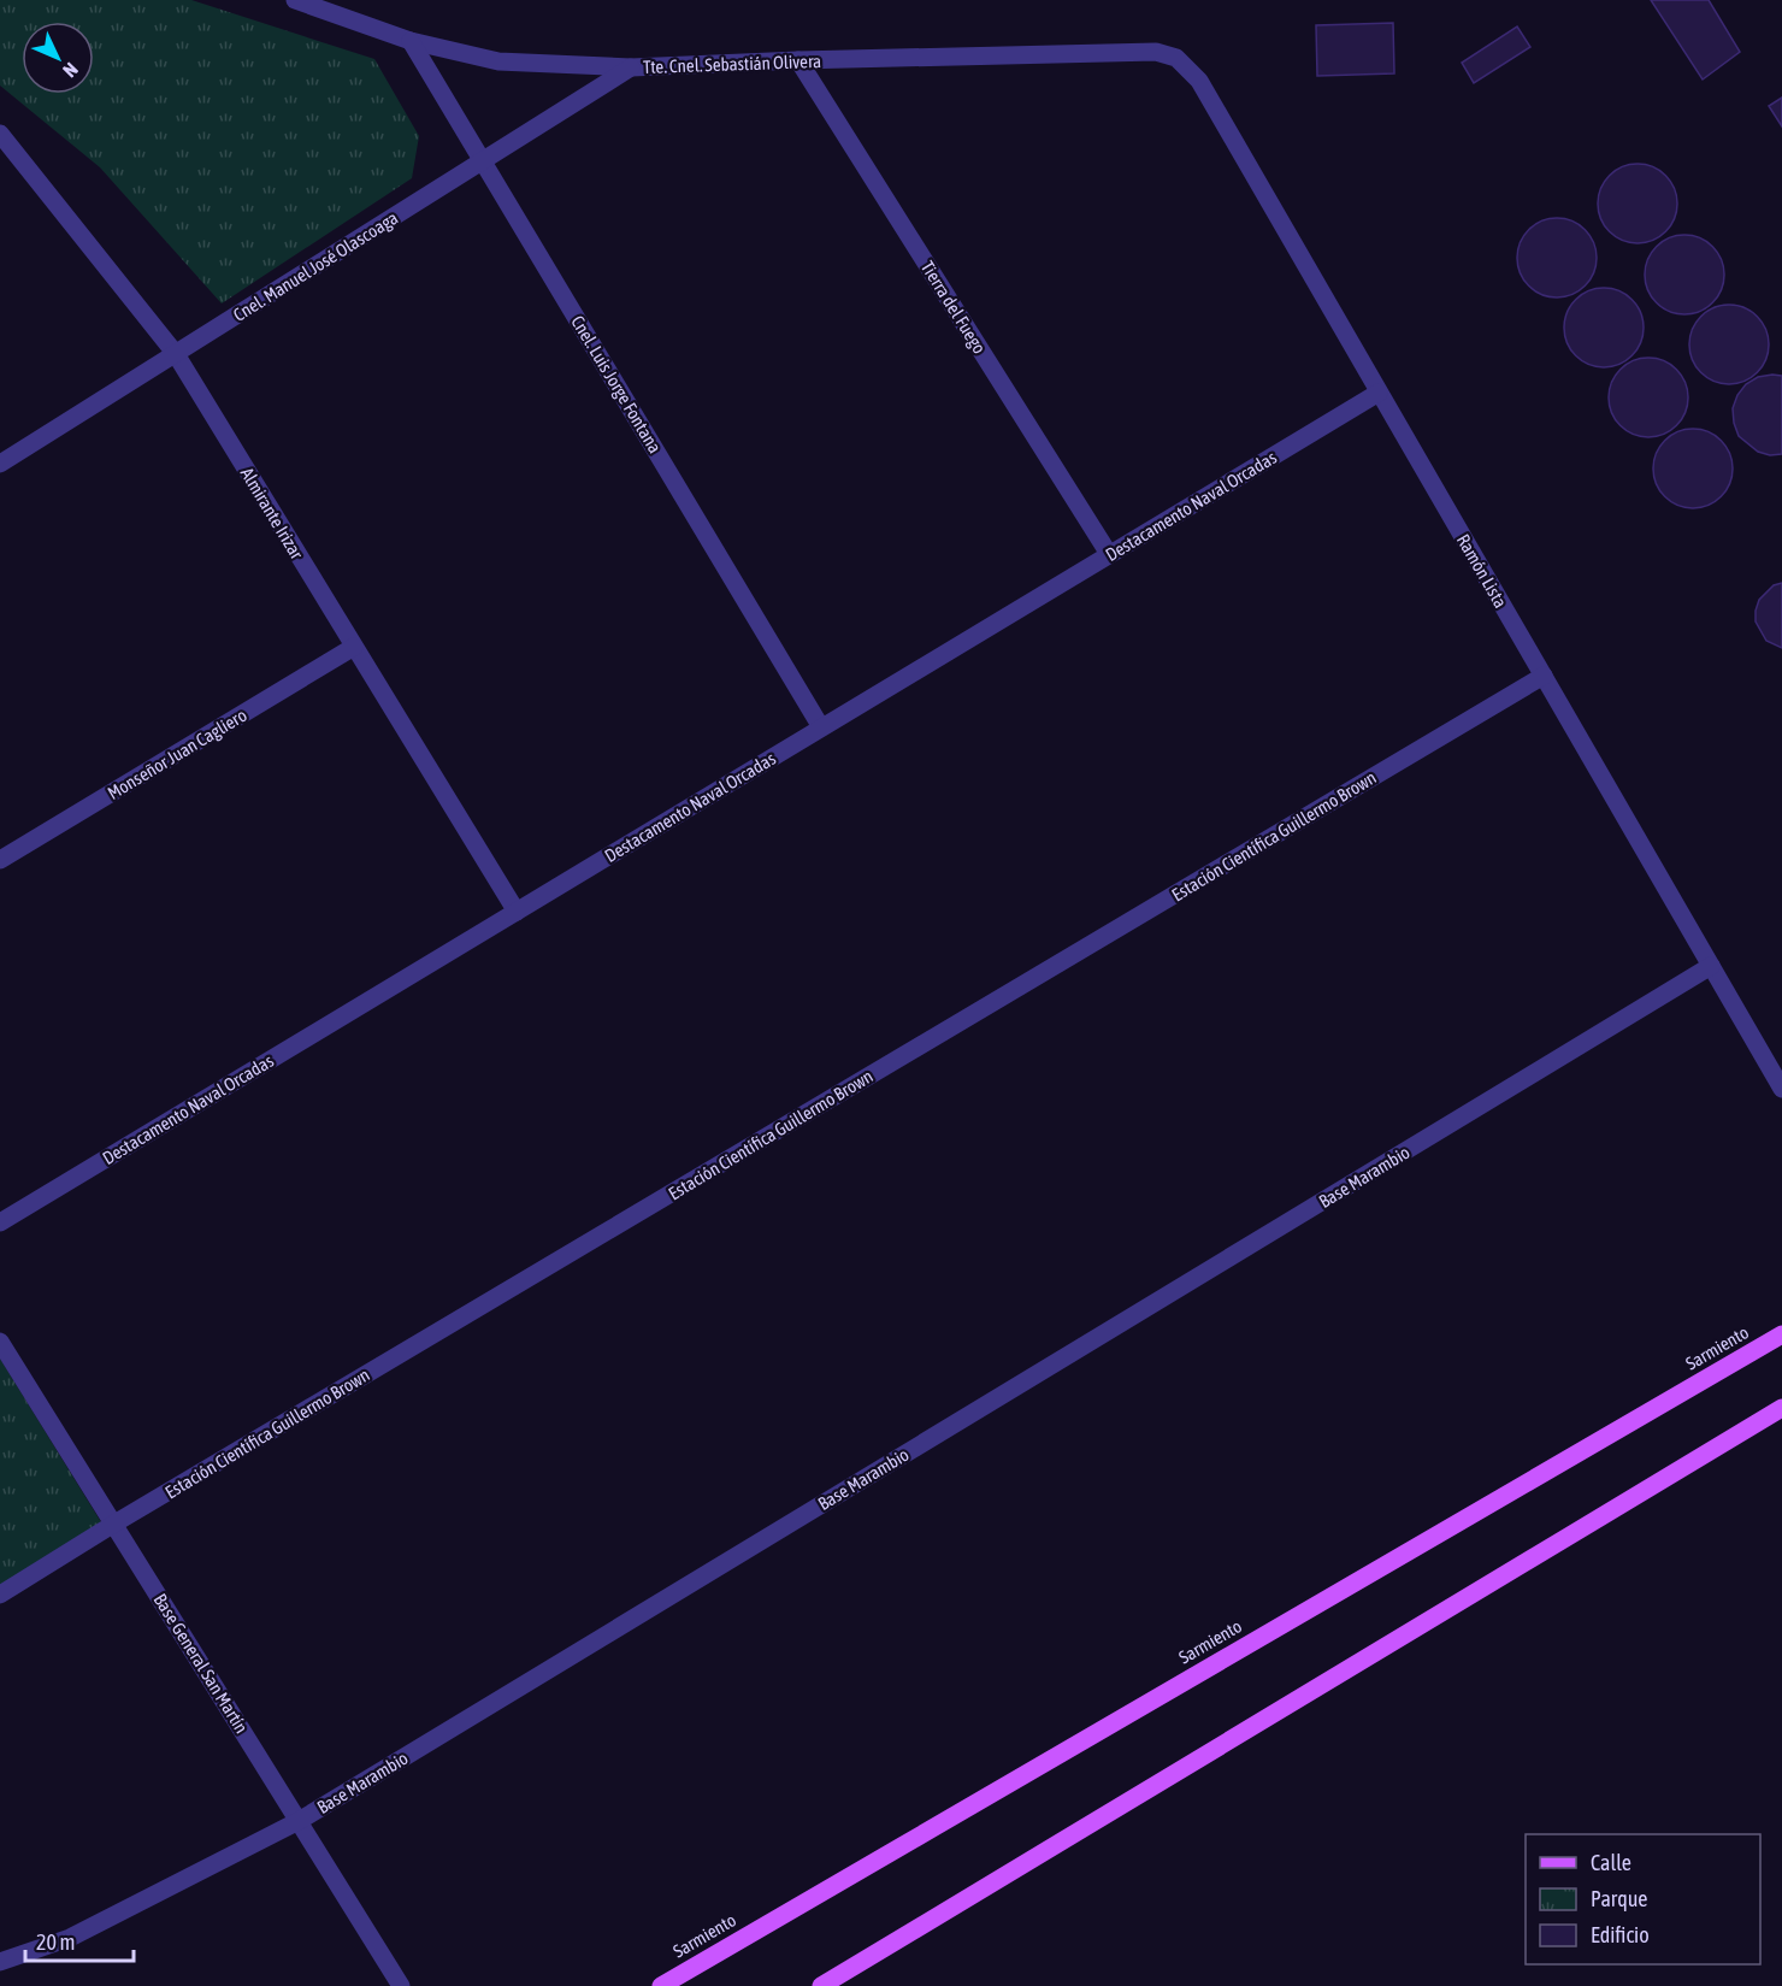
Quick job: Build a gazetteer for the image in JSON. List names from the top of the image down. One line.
{"streets":{"main road":["Sarmiento"],"street":["Tte. Cnel. Sebastián Olivera","Cnel. Manuel José Olascoaga","Tierra del Fuego","Cnel. Luis Jorge Fontana","Destacamento Naval Orcadas","Almirante Irizar","Ramón Lista","Monseñor Juan Cagliero","Estación Científica Guillermo Brown","Base Marambio","Base General San Martín"]},"crossings":[["Tte. Cnel. Sebastián Olivera","Cnel. Manuel José Olascoaga"],["Tte. Cnel. Sebastián Olivera","Tierra del Fuego"],["Tte. Cnel. Sebastián Olivera","Cnel. Luis Jorge Fontana"],["Tte. Cnel. Sebastián Olivera","Ramón Lista"],["Cnel. Manuel José Olascoaga","Cnel. Luis Jorge Fontana"],["Cnel. Manuel José Olascoaga","Almirante Irizar"],["Tierra del Fuego","Destacamento Naval Orcadas"],["Cnel. Luis Jorge Fontana","Destacamento Naval Orcadas"],["Destacamento Naval Orcadas","Almirante Irizar"],["Destacamento Naval Orcadas","Ramón Lista"],["Almirante Irizar","Monseñor Juan Cagliero"],["Ramón Lista","Estación Científica Guillermo Brown"],["Ramón Lista","Base Marambio"],["Estación Científica Guillermo Brown","Base General San Martín"],["Base Marambio","Base General San Martín"]],"legend":["Calle","Parque","Edificio"],"scale_bar":"20 m","north":"bottom right"}
